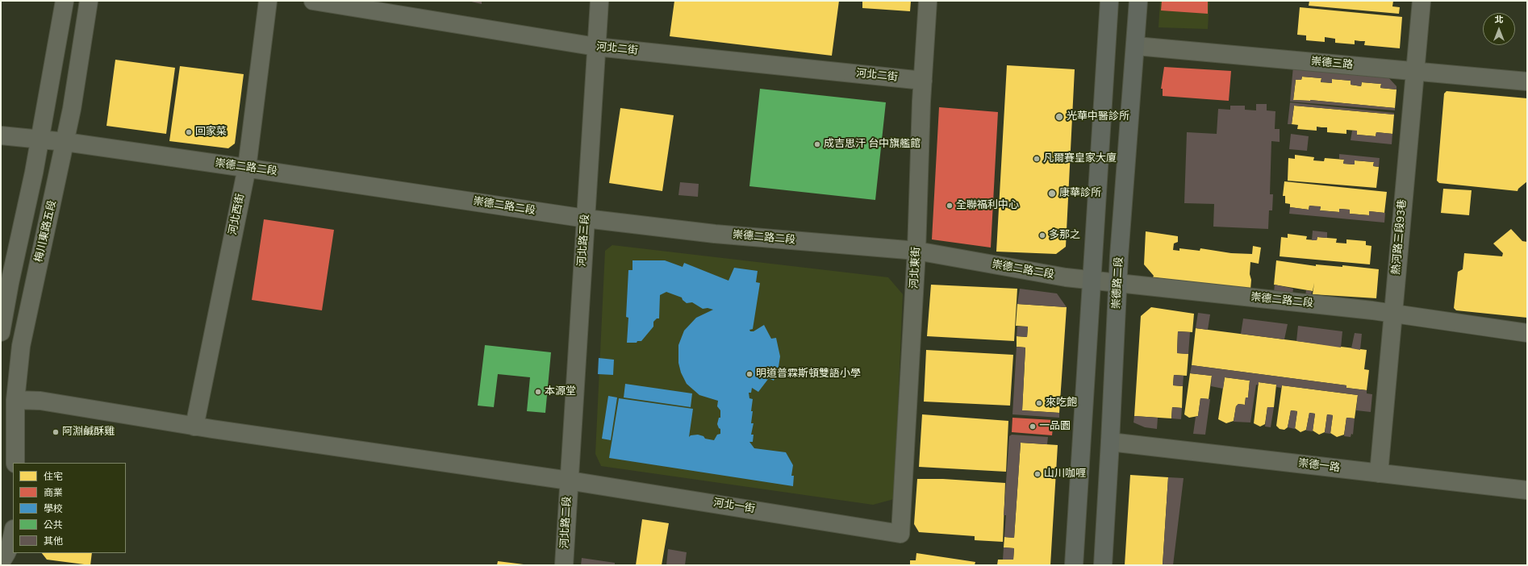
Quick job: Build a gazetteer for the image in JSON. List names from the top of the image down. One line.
{"streets":{"main road":["崇德路二段"],"street":["河北二街","崇德三路","崇德二路二段","河北西街","梅川東路五段","熱河路三段93巷","河北路三段","河北東街","崇德一路","河北一街","河北路二段"]},"crossings":[["河北二街","河北路三段"],["河北二街","河北東街"],["崇德三路","熱河路三段93巷"],["崇德三路","崇德路二段"],["崇德二路二段","河北西街"],["崇德二路二段","梅川東路五段"],["崇德二路二段","熱河路三段93巷"],["崇德二路二段","河北路三段"],["崇德二路二段","河北東街"],["崇德二路二段","崇德路二段"],["河北西街","河北一街"],["梅川東路五段","河北一街"],["熱河路三段93巷","崇德一路"],["河北路三段","河北一街"],["河北路三段","河北路二段"],["河北東街","河北一街"],["崇德路二段","崇德一路"],["河北一街","河北路二段"]],"places":["光華中醫診所","回家菜","成吉思汗 台中旗艦館","凡爾賽皇家大廈","康華診所","全聯福利中心","多那之","明道普霖斯頓雙語小學","本源堂","來吃飽","一品園","阿淵鹹酥雞","山川咖喱"],"legend":["住宅","商業","學校","公共","其他"],"north":"top"}
